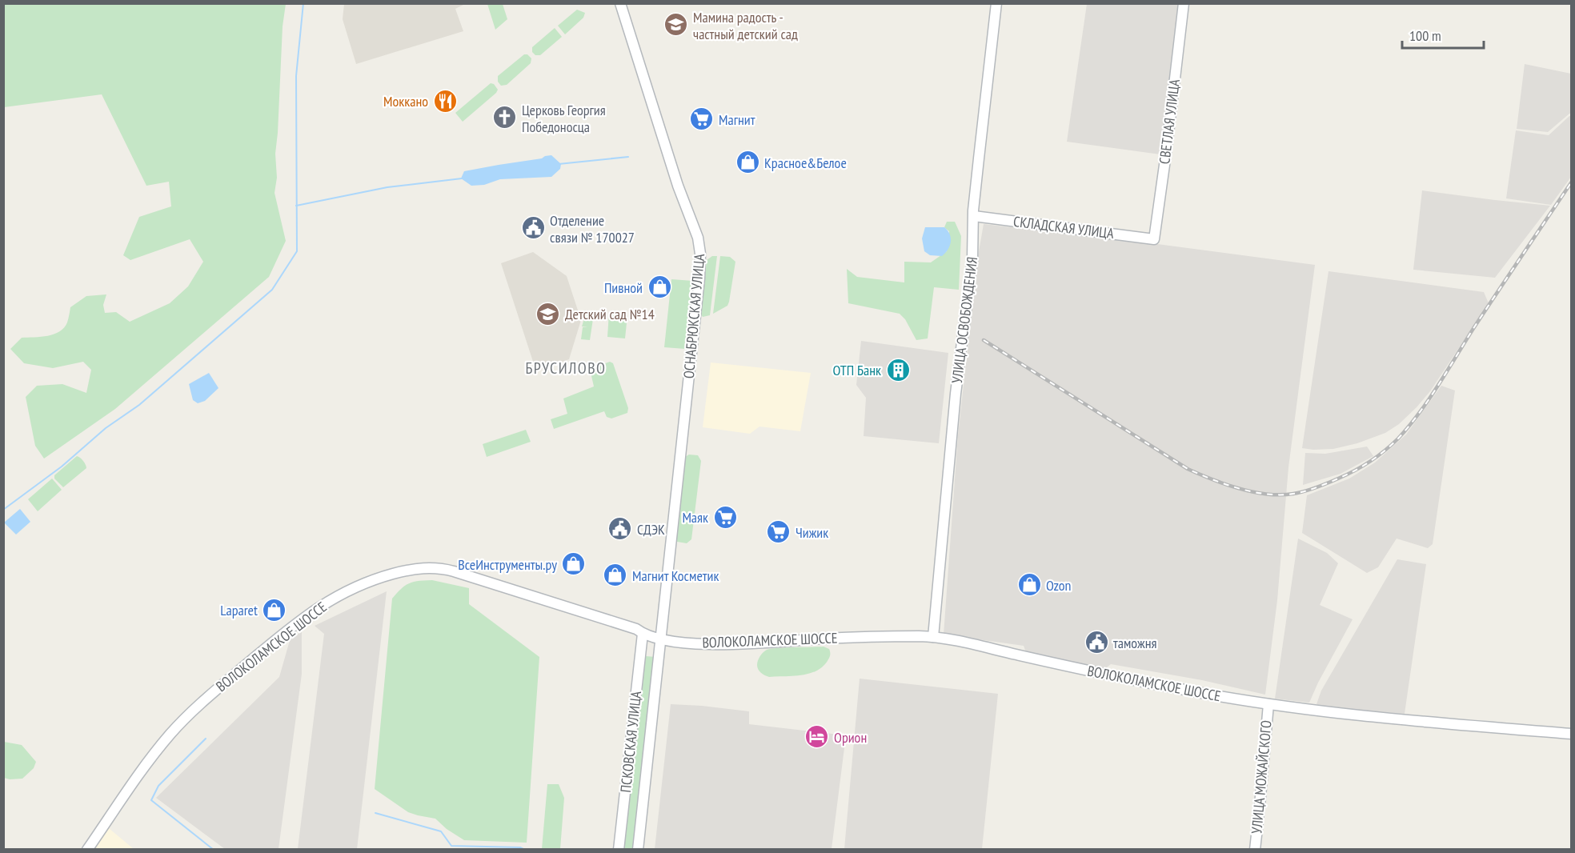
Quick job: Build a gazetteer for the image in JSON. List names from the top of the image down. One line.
{"streets":{"main road":["СВЕТЛАЯ УЛИЦА","СКЛАДСКАЯ УЛИЦА","ОСНАБРЮКСКАЯ УЛИЦА","УЛИЦА ОСВОБОЖДЕНИЯ","ВОЛОКОЛАМСКОЕ ШОССЕ","ПСКОВСКАЯ УЛИЦА","УЛИЦА МОЖАЙСКОГО"]},"crossings":[["СВЕТЛАЯ УЛИЦА","СКЛАДСКАЯ УЛИЦА"],["СКЛАДСКАЯ УЛИЦА","УЛИЦА ОСВОБОЖДЕНИЯ"],["ОСНАБРЮКСКАЯ УЛИЦА","ВОЛОКОЛАМСКОЕ ШОССЕ"],["ОСНАБРЮКСКАЯ УЛИЦА","ПСКОВСКАЯ УЛИЦА"],["УЛИЦА ОСВОБОЖДЕНИЯ","ВОЛОКОЛАМСКОЕ ШОССЕ"],["ВОЛОКОЛАМСКОЕ ШОССЕ","ПСКОВСКАЯ УЛИЦА"],["ВОЛОКОЛАМСКОЕ ШОССЕ","УЛИЦА МОЖАЙСКОГО"]],"districts":["БРУСИЛОВО"],"places":{"school or university":["Мамина радость - частный детский сад","Детский сад №14"],"restaurant":["Моккано"],"church":["Церковь Георгия Победоносца"],"supermarket":["Магнит","Маяк","Чижик"],"shop":["Красное&Белое","Пивной","ВсеИнструменты.ру","Магнит Косметик","Ozon","Laparet"],"public building":["Отделение связи № 170027","СДЭК","таможня"],"building":["ОТП Банк"],"hotel":["Орион"]},"scale_bar":"100 m"}
